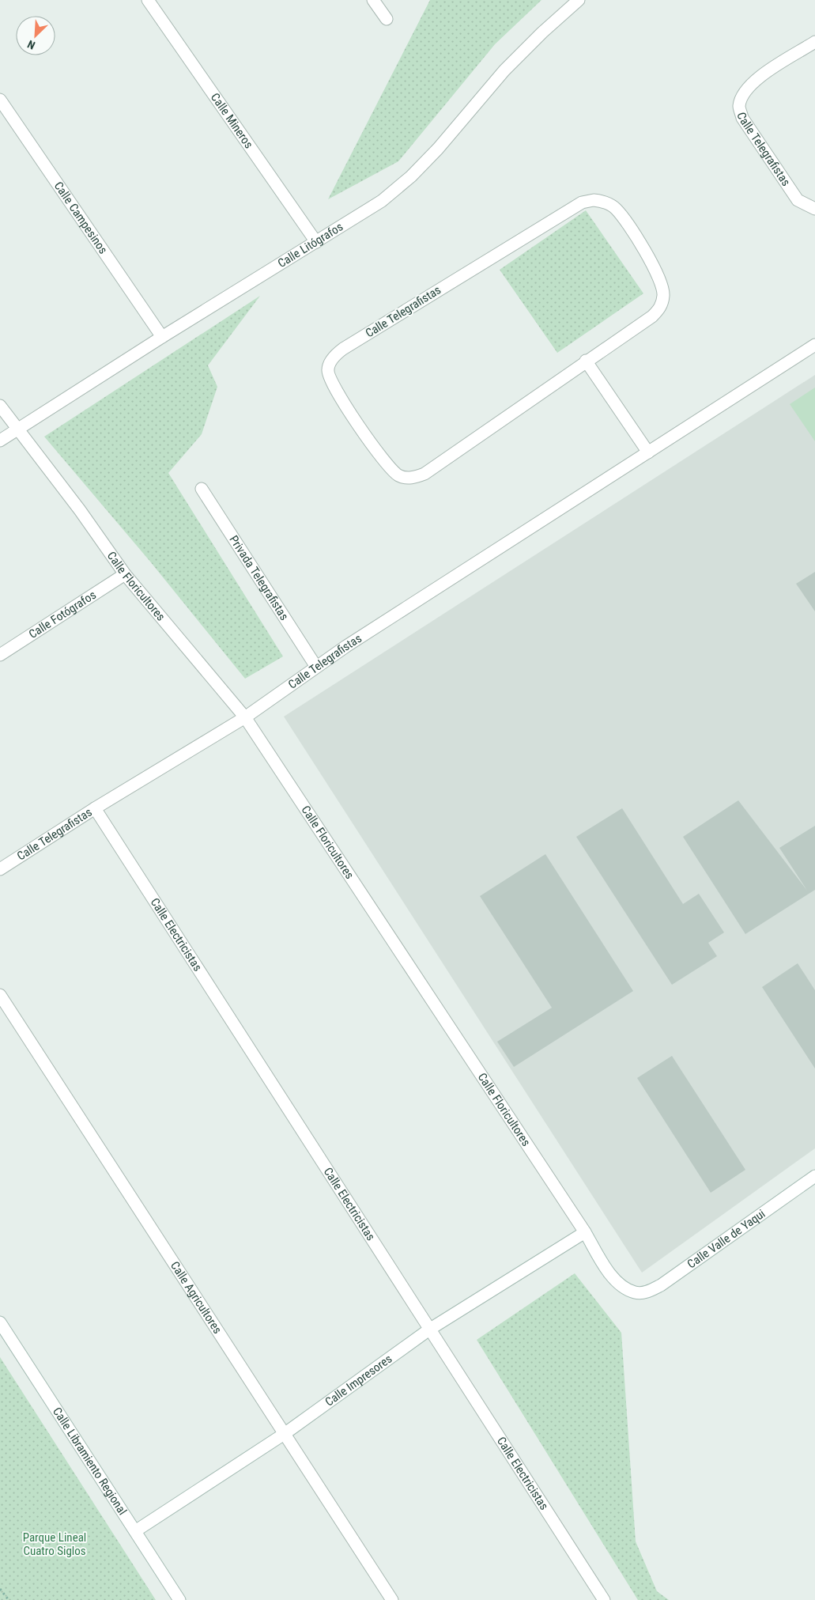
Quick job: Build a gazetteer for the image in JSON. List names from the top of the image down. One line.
{"streets":{"street":["Calle Mineros","Calle Telegrafistas","Calle Campesinos","Calle Litógrafos","Privada Telegrafistas","Calle Floricultores","Calle Fotógrafos","Calle Electricistas","Calle Valle de Yaqui","Calle Agricultores","Calle Impresores","Calle Libramiento Regional"]},"crossings":[["Calle Mineros","Calle Litógrafos"],["Calle Telegrafistas","Privada Telegrafistas"],["Calle Telegrafistas","Calle Floricultores"],["Calle Telegrafistas","Calle Electricistas"],["Calle Campesinos","Calle Litógrafos"],["Calle Litógrafos","Calle Floricultores"],["Calle Floricultores","Calle Fotógrafos"],["Calle Floricultores","Calle Valle de Yaqui"],["Calle Floricultores","Calle Impresores"],["Calle Electricistas","Calle Impresores"],["Calle Agricultores","Calle Impresores"],["Calle Impresores","Calle Libramiento Regional"]],"parks":["Parque Lineal Cuatro Siglos"],"north":"bottom left"}
